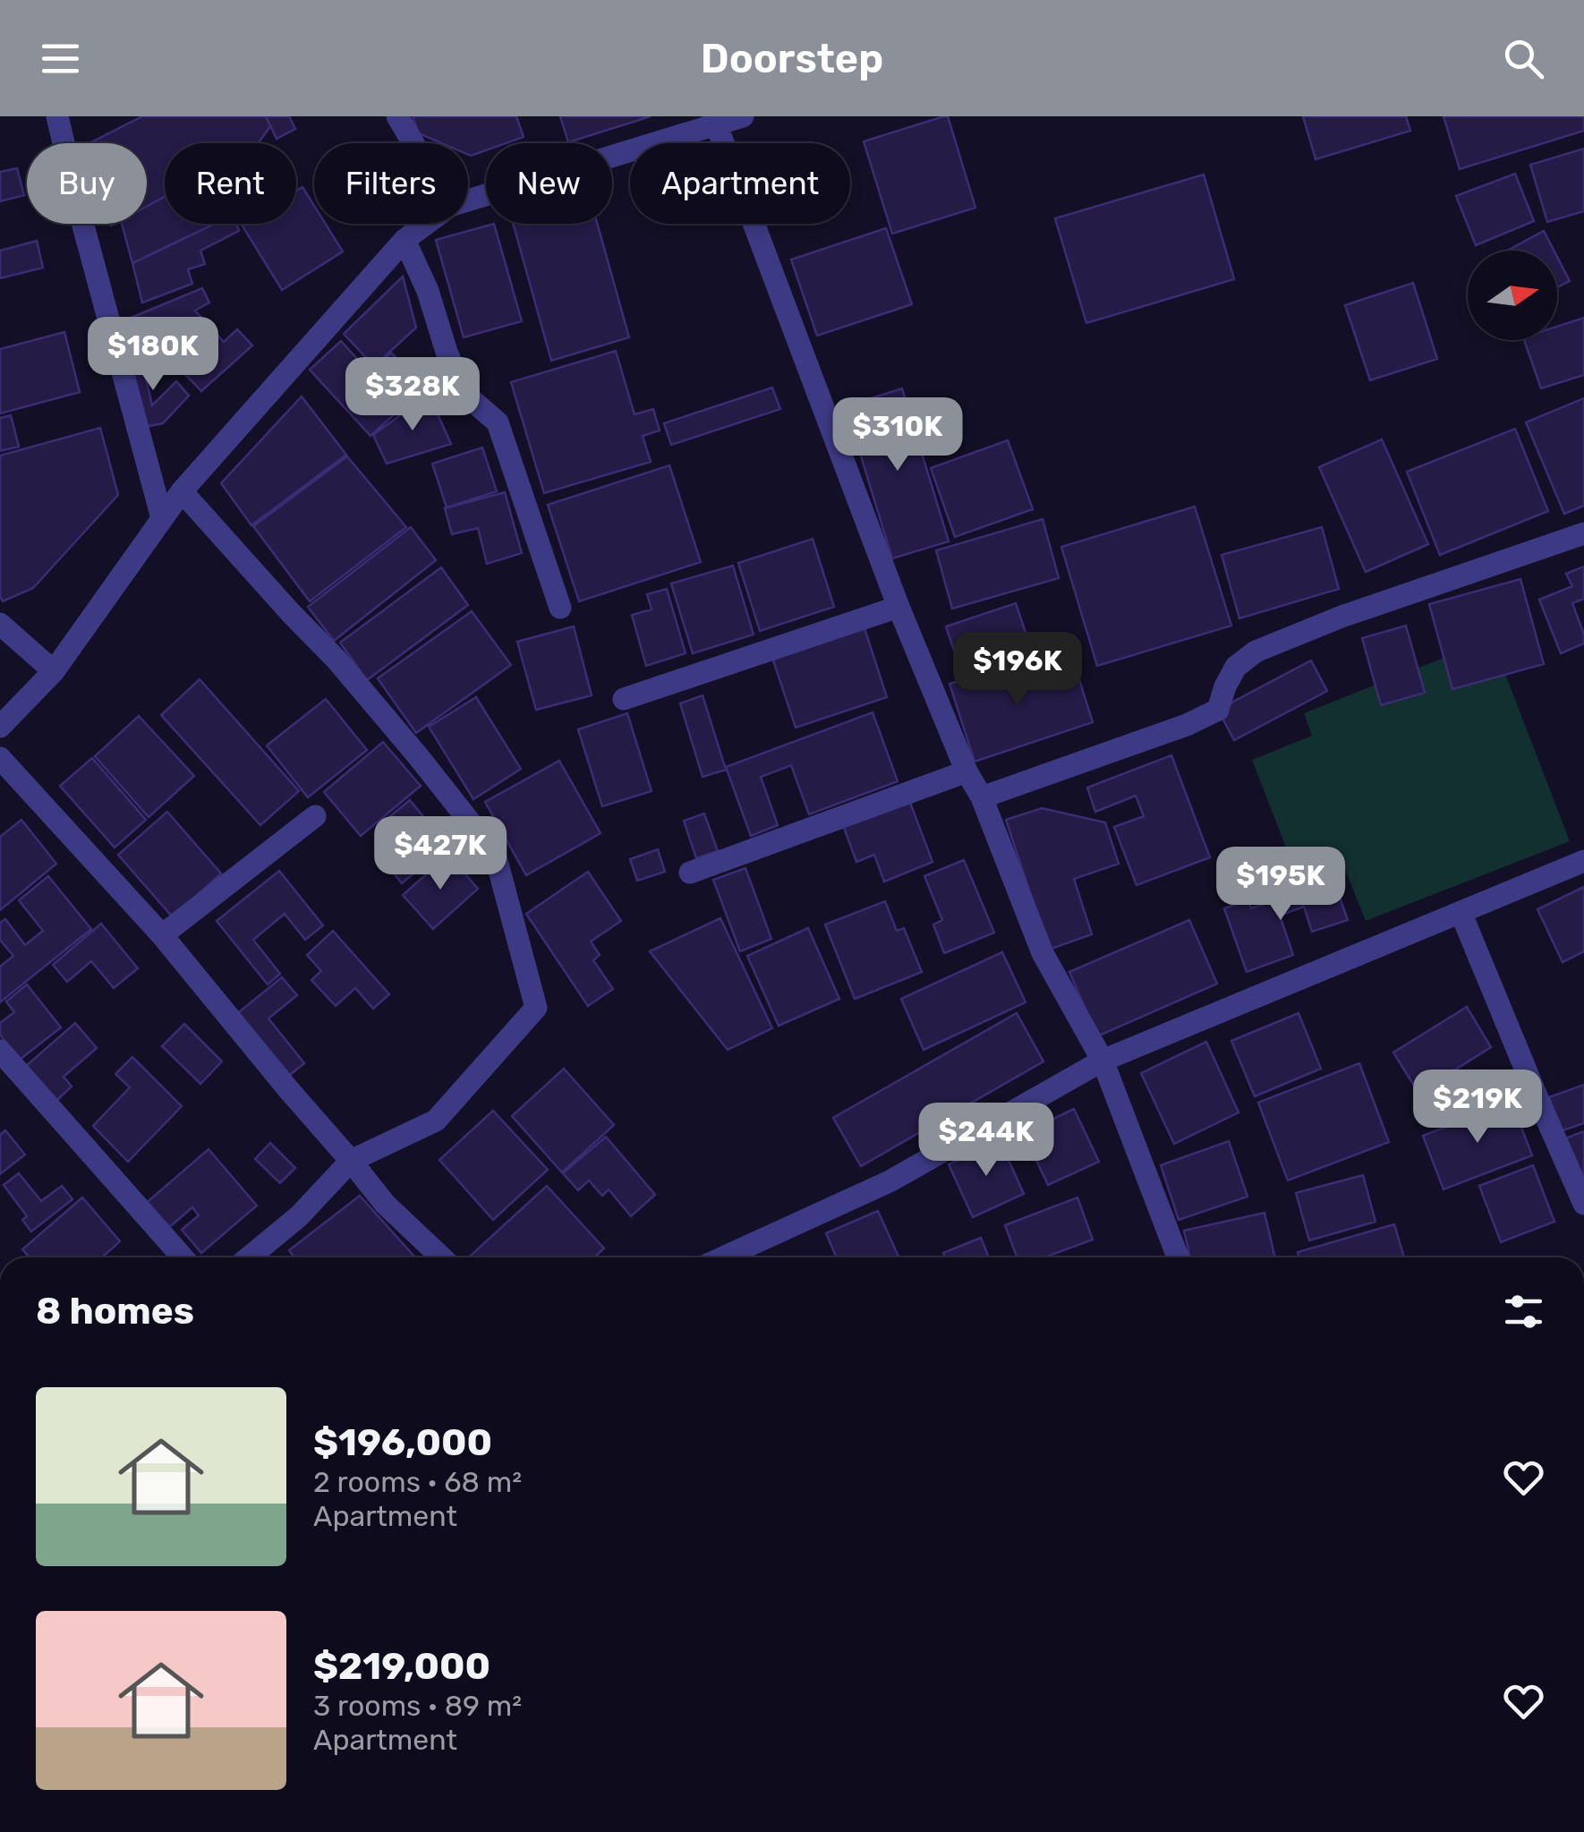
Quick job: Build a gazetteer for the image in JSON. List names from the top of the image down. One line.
{"north":"right","page":{"header":"Doorstep","chip":["Buy","Rent","Filters","New","Apartment"],"price":["$180K","$328K","$310K","$196K","$427K","$195K","$219K","$244K"],"heading":"8 homes","list":[{"name":"$196,000","note":"2 rooms · 68 m² · Apartment"},{"name":"$219,000","note":"3 rooms · 89 m² · Apartment"}]}}
